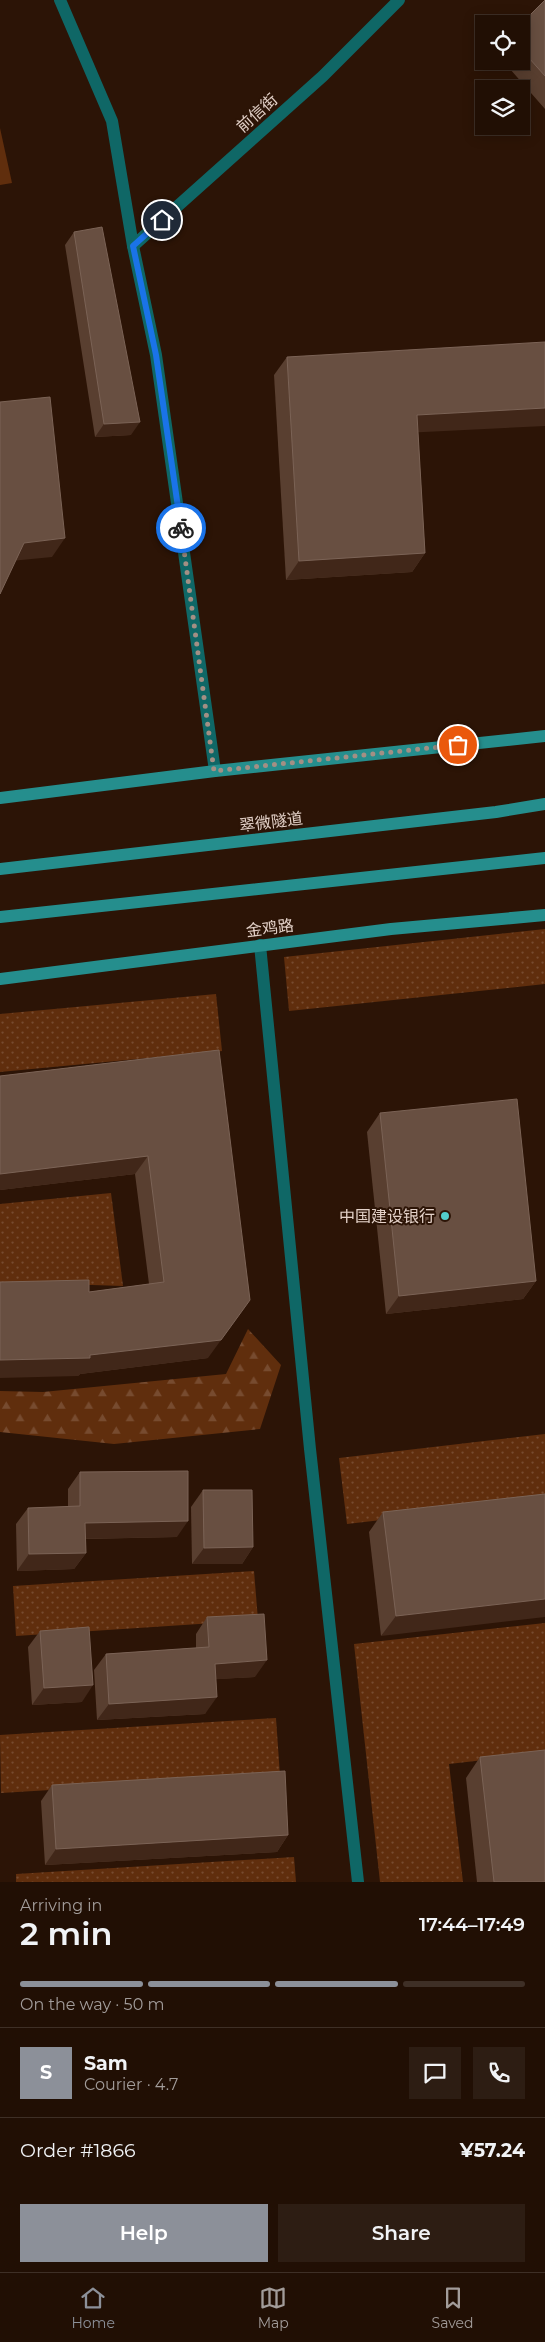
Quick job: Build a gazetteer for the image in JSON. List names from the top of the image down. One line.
{"streets":{"main road":["翠微隧道","金鸡路"],"street":["前信街"]},"places":["中国建设银行"],"page":{"heading":["2 min","Arriving in","17:44–17:49"],"panel":["Sam","Courier · 4.7","Order #1866","¥57.24"],"bar":"On the way · 50 m","round":"S","buttons":["Help","Share"],"tabs":["Home","Map","Saved"]}}
